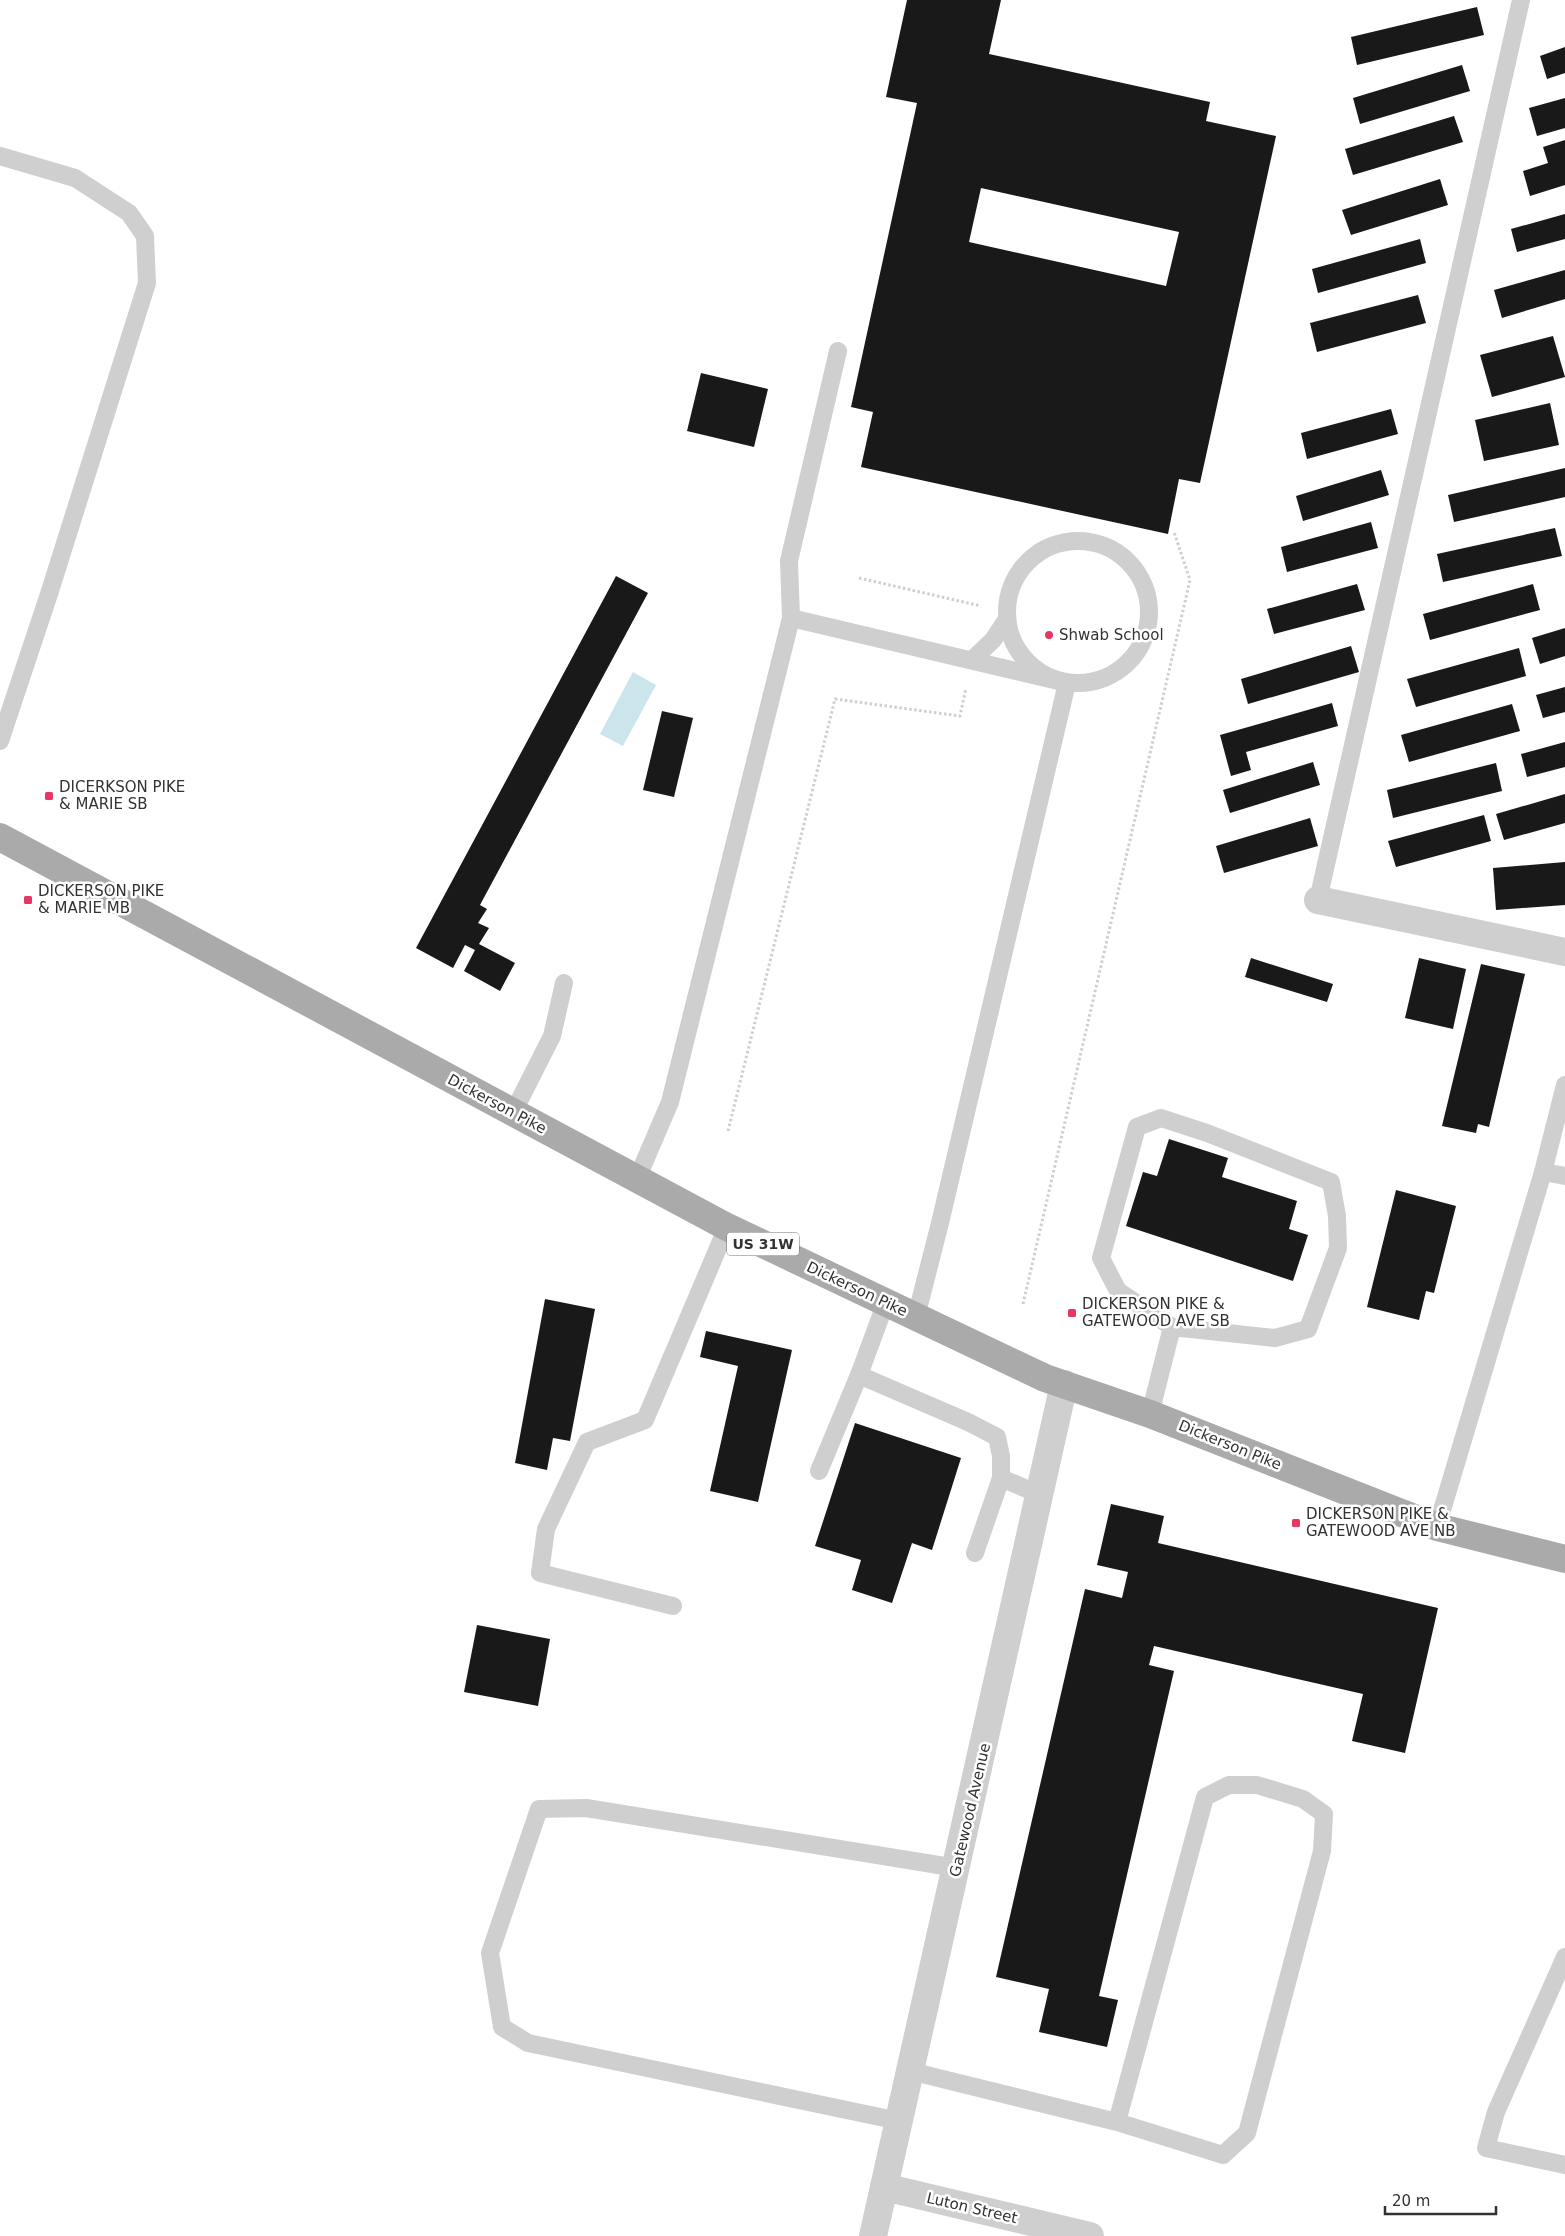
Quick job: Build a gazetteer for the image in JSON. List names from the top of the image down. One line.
{"streets":{"main road":["Dickerson Pike","US 31W"],"street":["Gatewood Avenue","Luton Street"]},"crossings":[["Dickerson Pike","Gatewood Avenue"],["Gatewood Avenue","Luton Street"]],"places":{"other":["Shwab School"],"transit":["DICERKSON PIKE & MARIE SB","DICKERSON PIKE & MARIE MB","DICKERSON PIKE & GATEWOOD AVE SB","DICKERSON PIKE & GATEWOOD AVE NB"]},"scale_bar":"20 m"}
